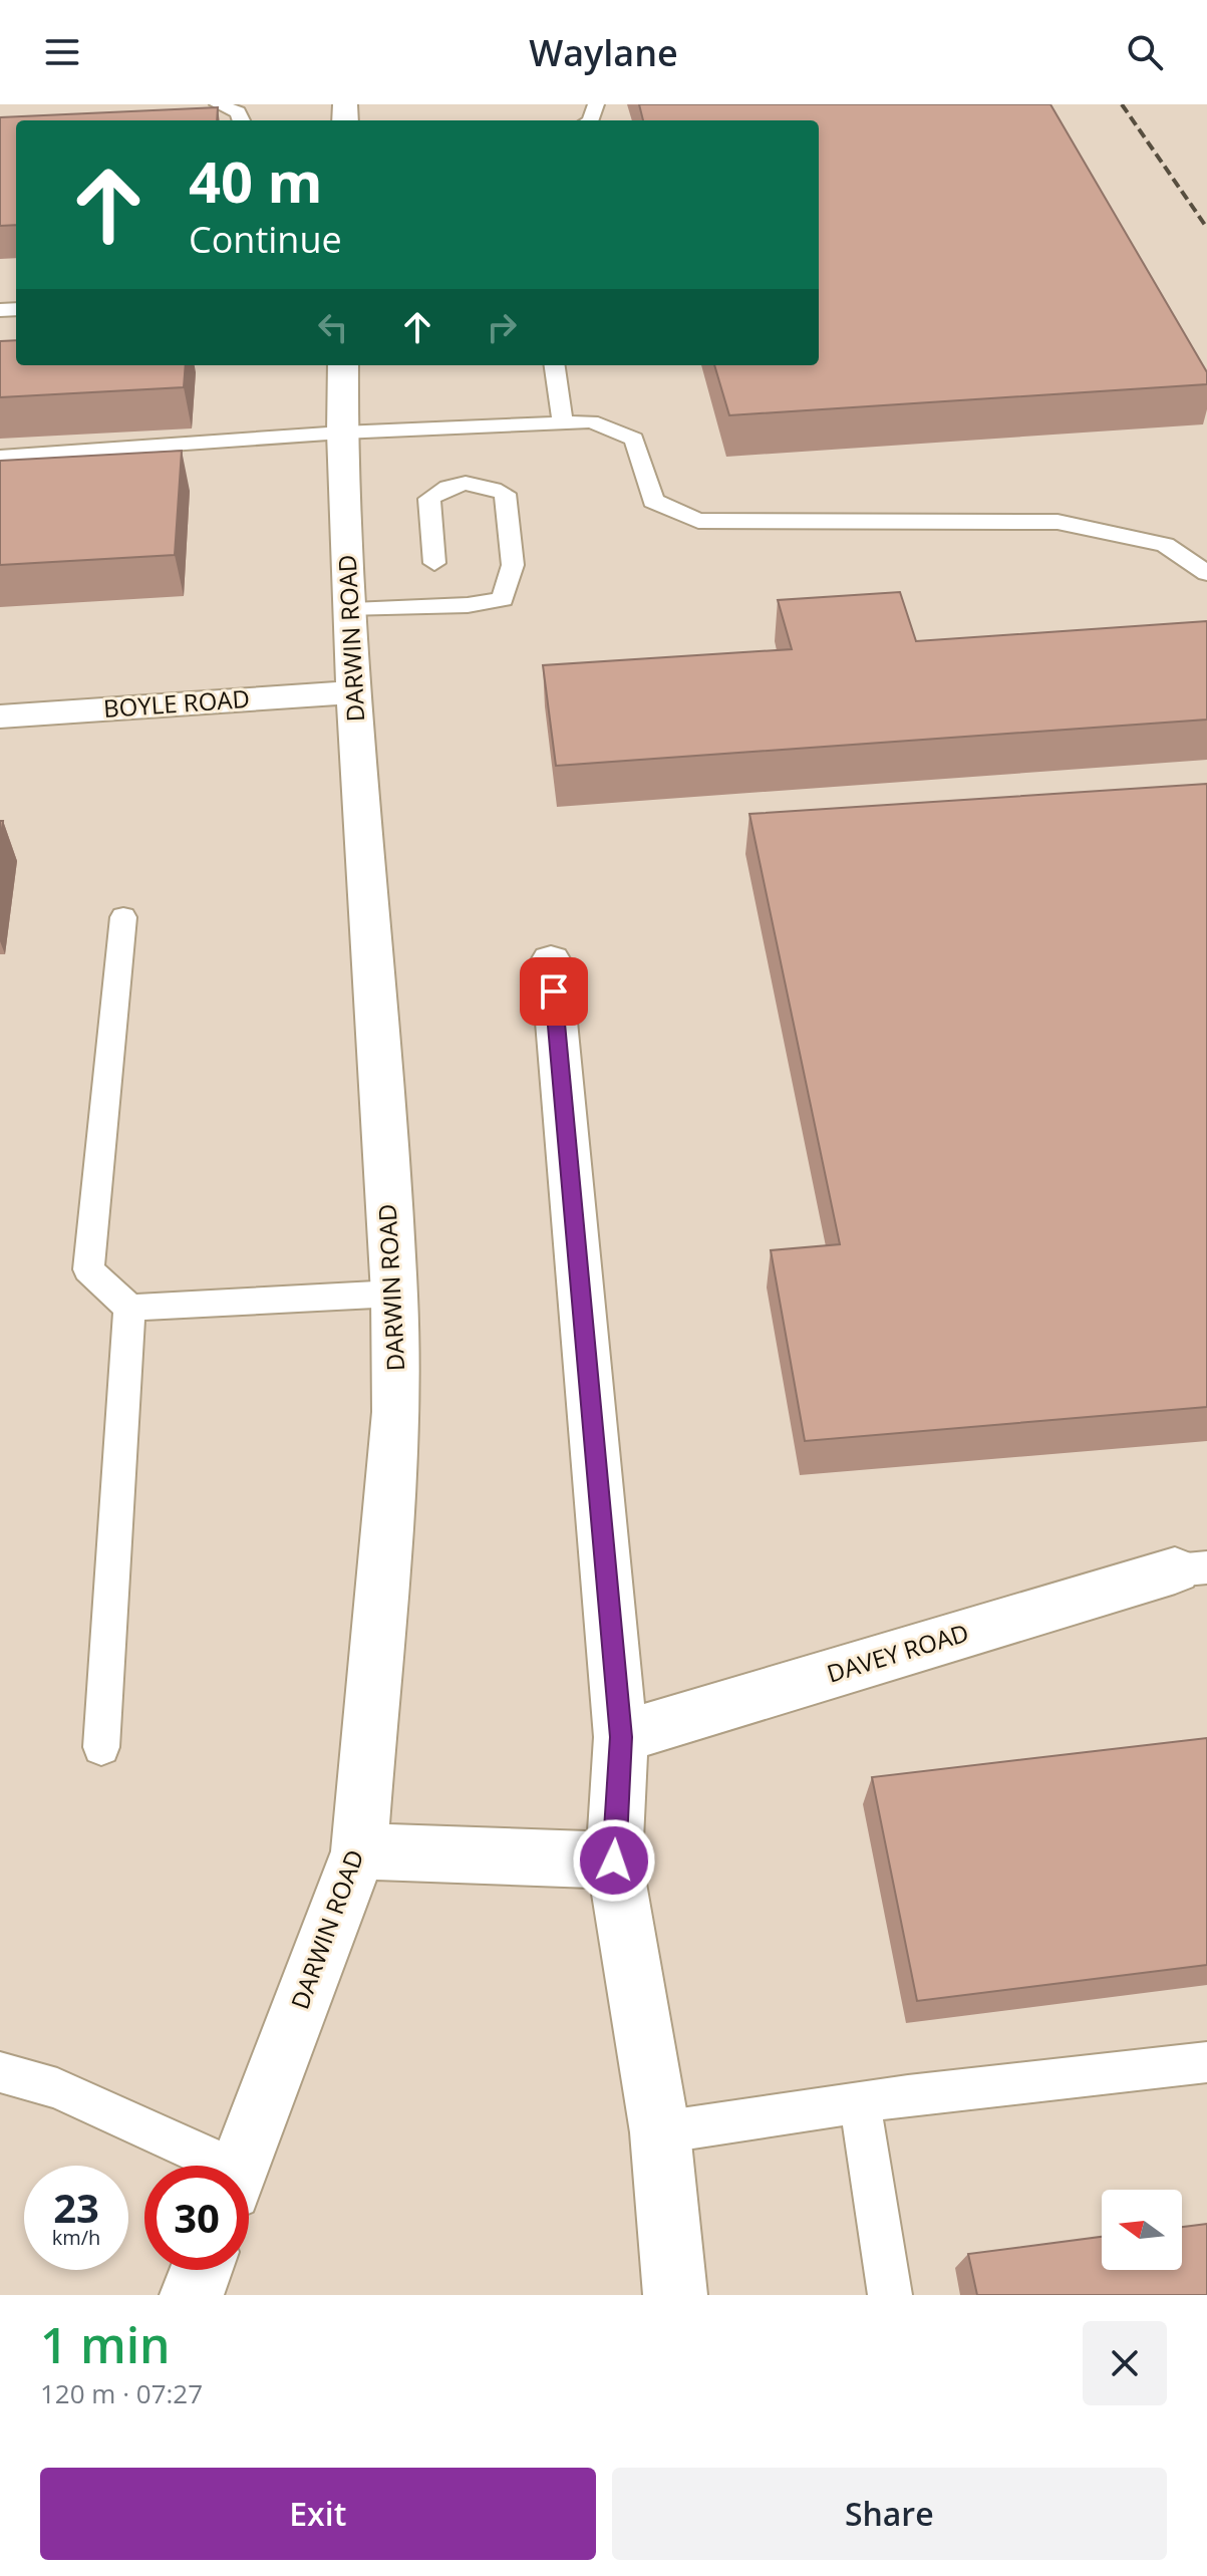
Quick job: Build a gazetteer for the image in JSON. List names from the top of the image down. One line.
{"streets":{"street":["DARWIN ROAD","BOYLE ROAD","DAVEY ROAD"]},"crossings":[["DARWIN ROAD","BOYLE ROAD"]],"north":"left","page":{"header":"Waylane","turn":["40 m","Continue"],"speed":"23 km/h","limit":"30","heading":["1 min","120 m · 07:27"],"buttons":["Exit","Share"]}}
